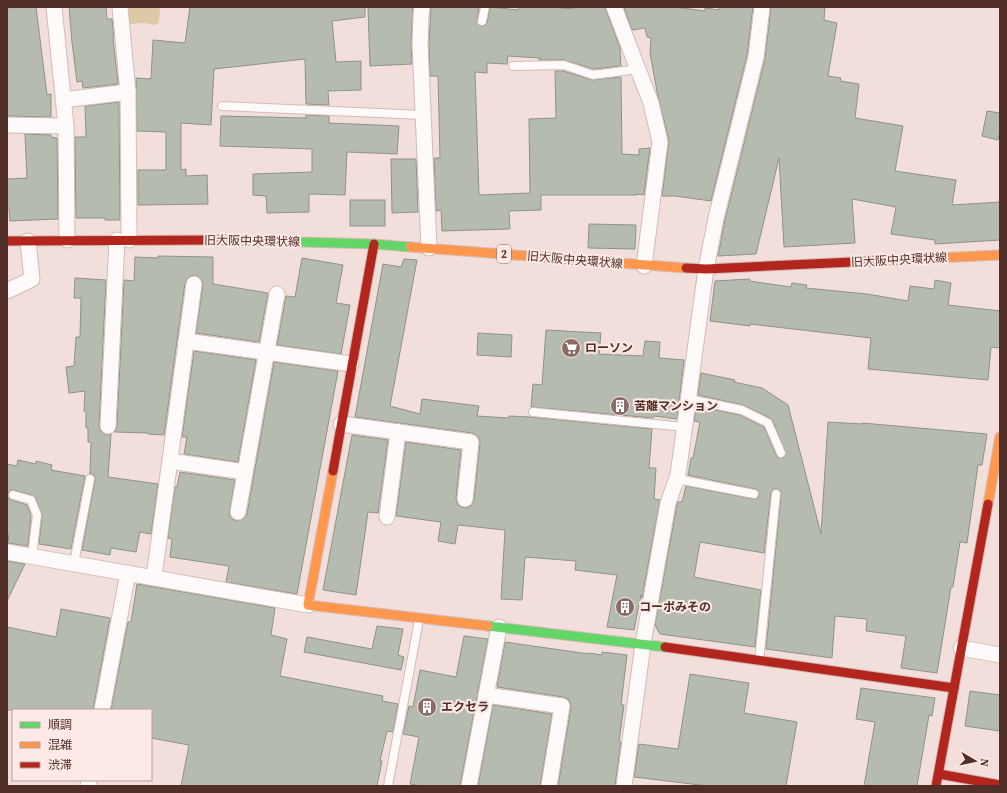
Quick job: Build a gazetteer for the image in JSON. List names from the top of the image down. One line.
{"streets":{"street":["旧大阪中央環状線","2"]},"places":{"supermarket":["ローソン"],"building":["苦離マンション","コーポみその","エクセラ"]},"legend":["順調","混雑","渋滞"],"north":"right"}
